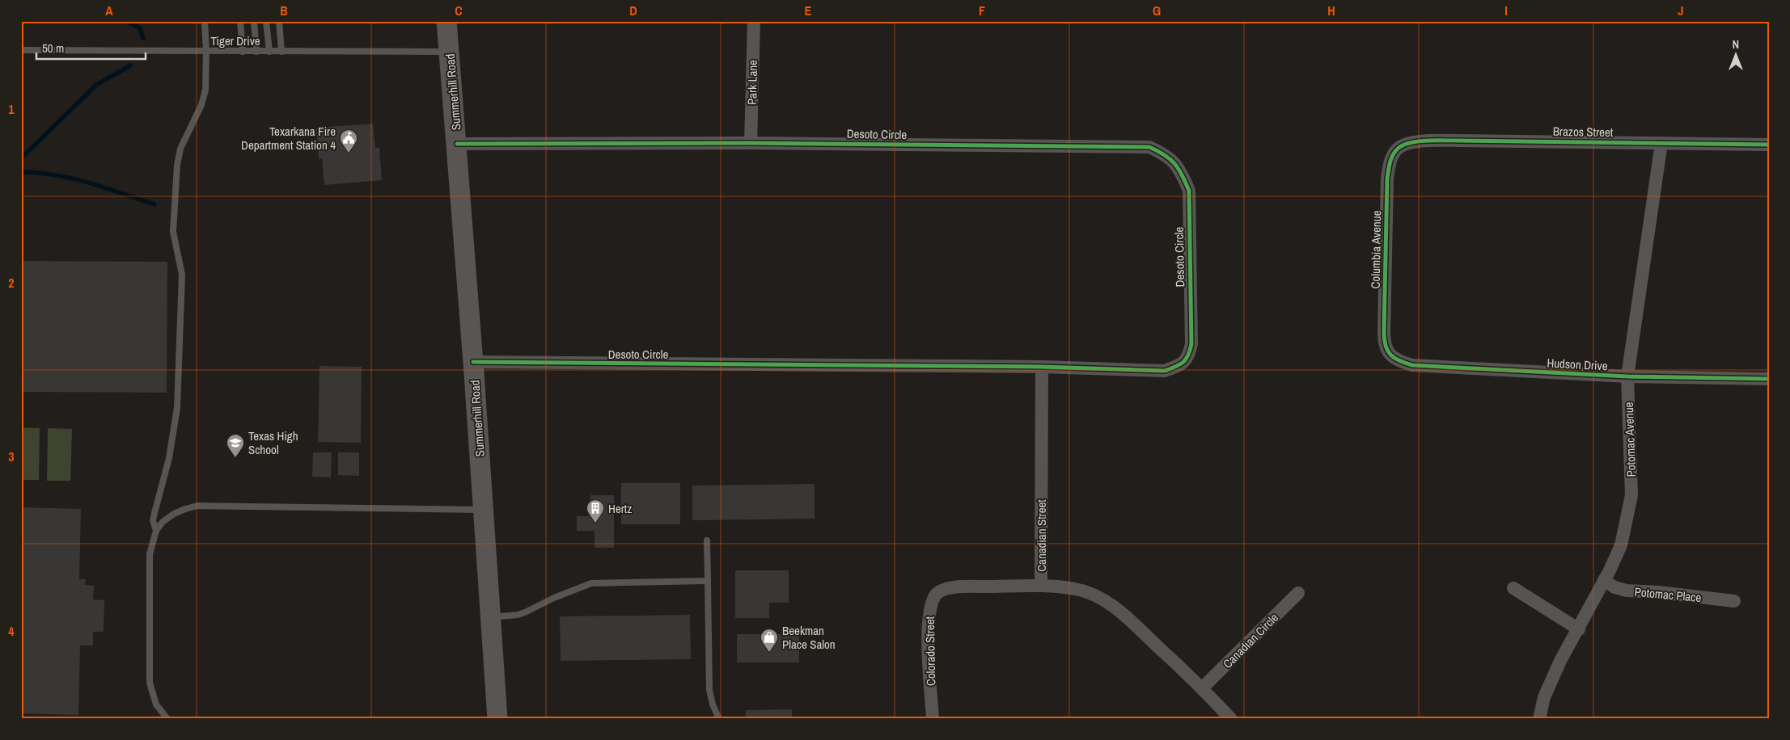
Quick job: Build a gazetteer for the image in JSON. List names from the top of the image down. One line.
{"streets":{"main road":["Summerhill Road"],"street":["Park Lane","Brazos Street","Desoto Circle","Columbia Avenue","Hudson Drive","Potomac Avenue","Canadian Street","Potomac Place","Canadian Circle","Colorado Street"],"lane":["Tiger Drive"]},"crossings":[["Tiger Drive","Summerhill Road"],["Park Lane","Desoto Circle"],["Summerhill Road","Desoto Circle"],["Brazos Street","Columbia Avenue"],["Brazos Street","Potomac Avenue"],["Desoto Circle","Canadian Street"],["Columbia Avenue","Hudson Drive"],["Hudson Drive","Potomac Avenue"],["Potomac Avenue","Potomac Place"],["Canadian Street","Canadian Circle"],["Canadian Street","Colorado Street"]],"places":{"public building":["Texarkana Fire Department Station 4"],"school or university":["Texas High School"],"building":["Hertz"],"shop":["Beekman Place Salon"]},"scale_bar":"50 m","north":"top","grid":{"columns":["A","B","C","D","E","F","G","H","I","J"],"rows":["1","2","3","4"]}}
